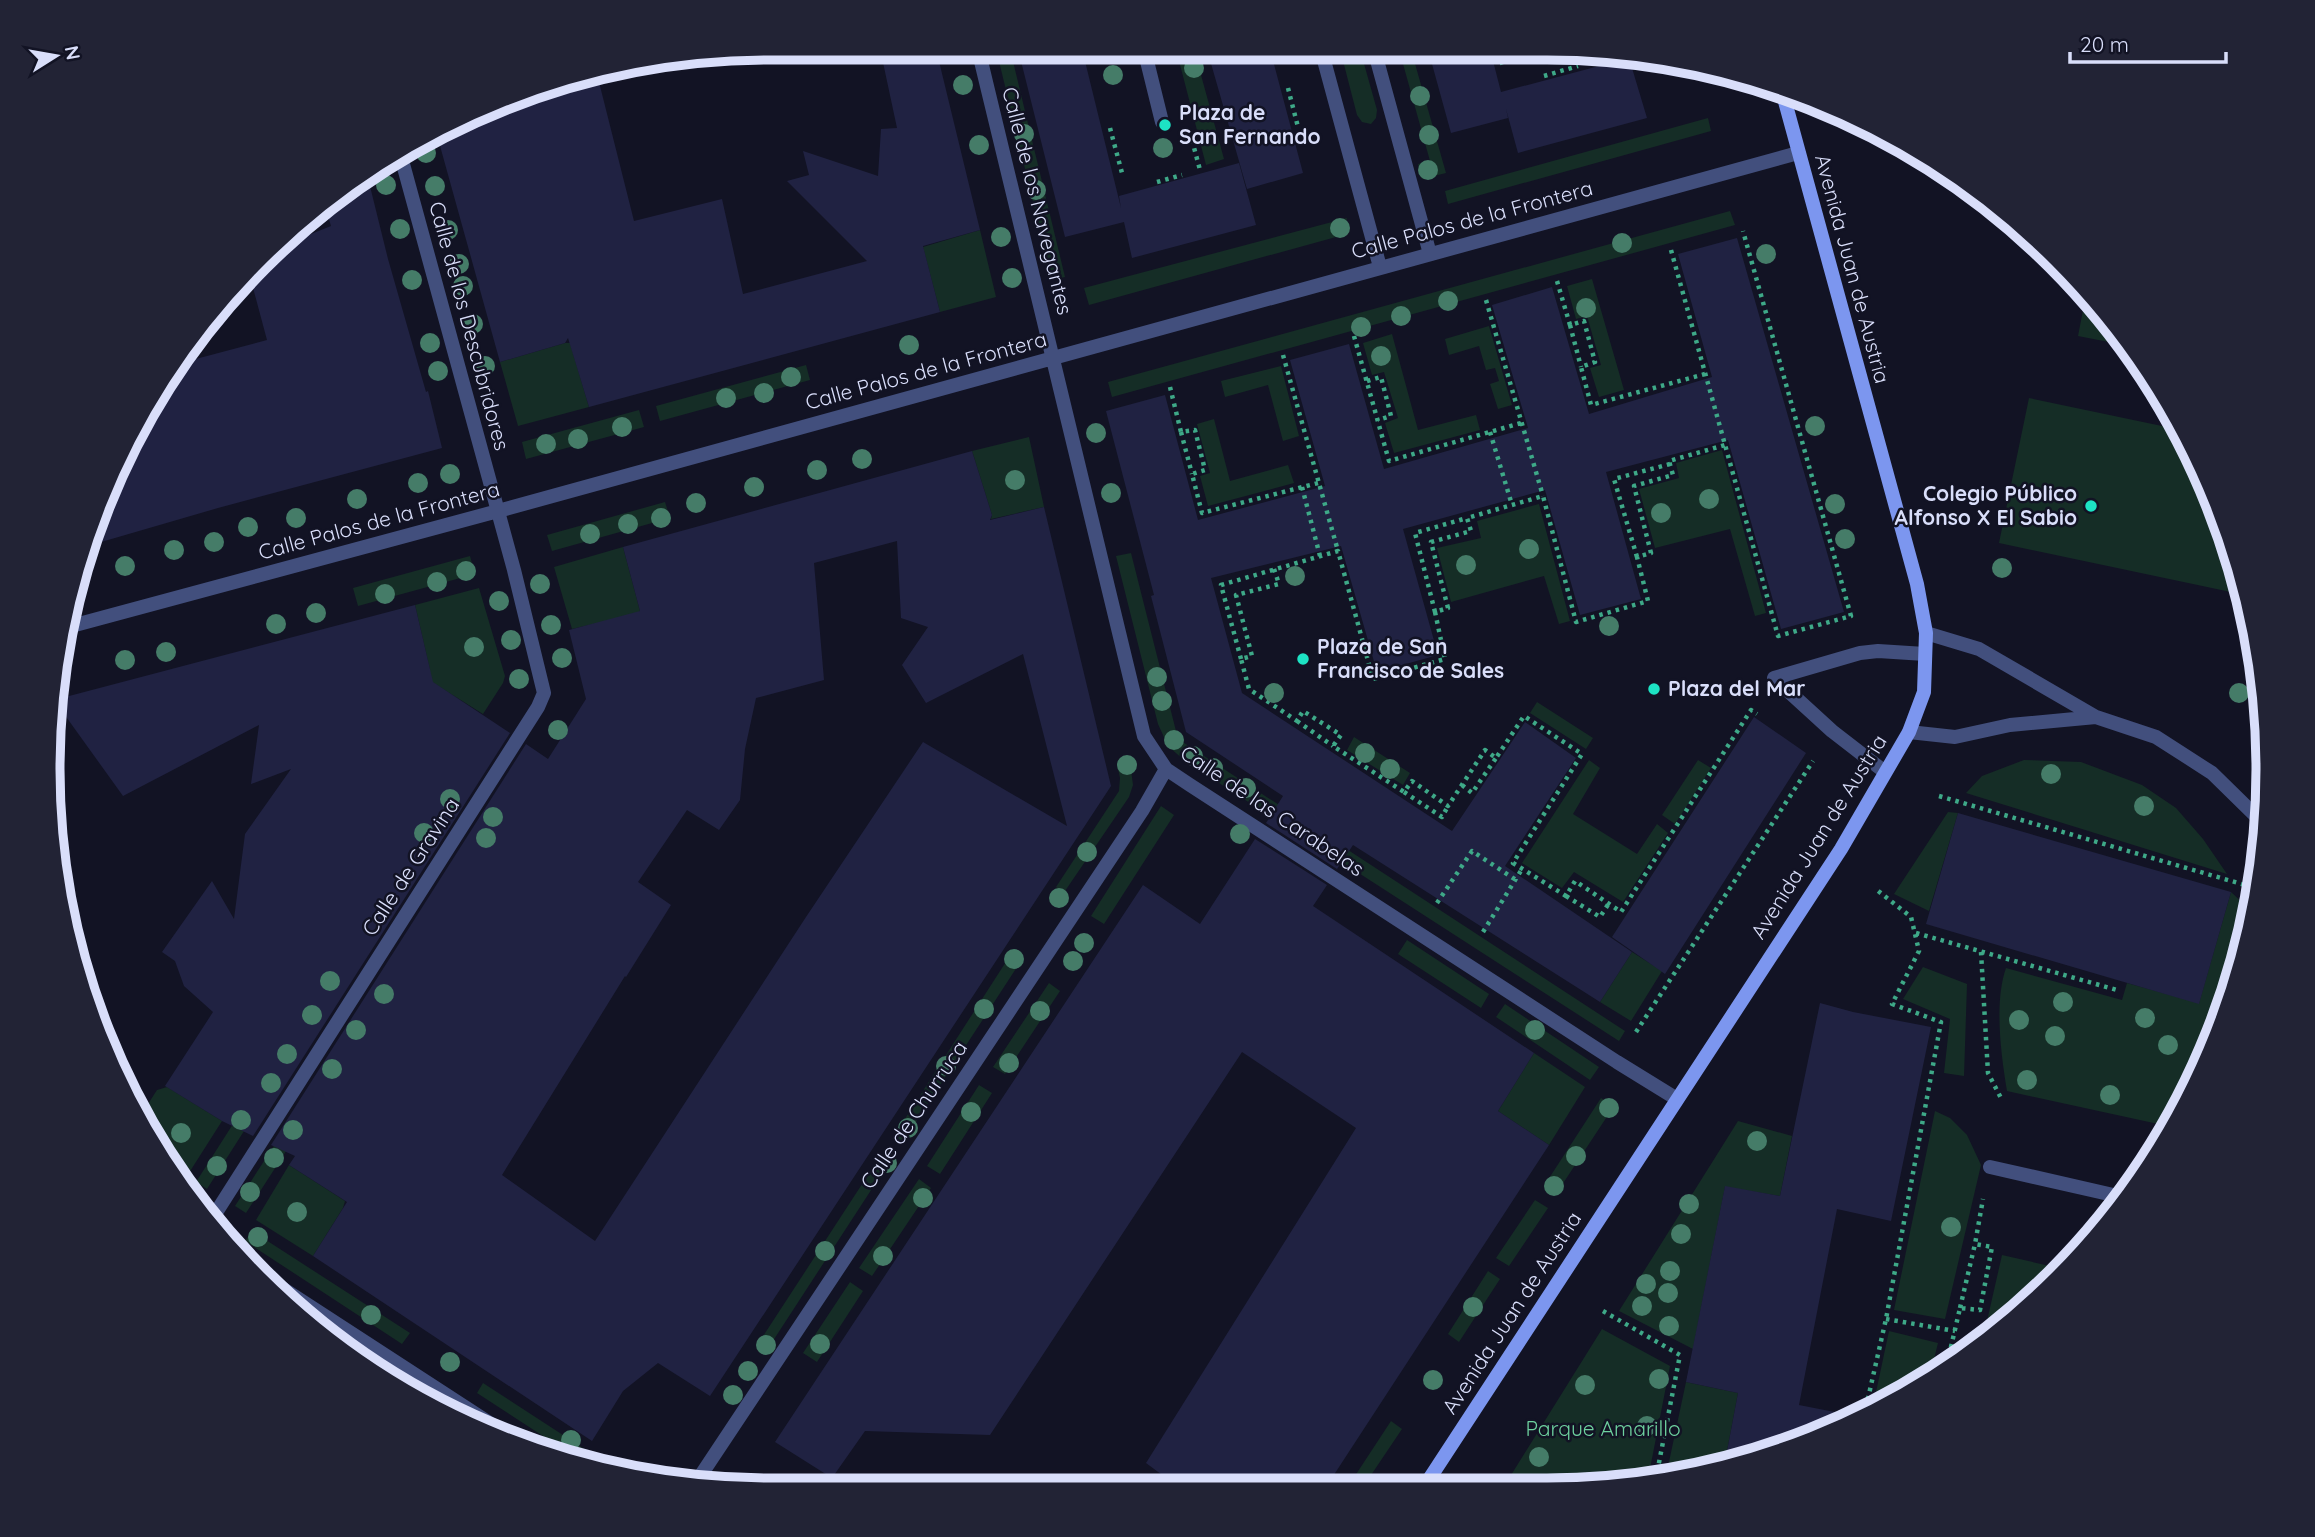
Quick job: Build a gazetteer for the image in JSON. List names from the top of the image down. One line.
{"streets":{"main road":["Avenida Juan de Austria"],"street":["Calle de los Navegantes","Calle Palos de la Frontera","Calle de los Descubridores","Calle de las Carabelas","Calle de Gravina","Calle de Churruca"]},"crossings":[["Calle de los Navegantes","Calle Palos de la Frontera"],["Calle de los Navegantes","Calle de las Carabelas"],["Calle Palos de la Frontera","Avenida Juan de Austria"],["Calle Palos de la Frontera","Calle de los Descubridores"],["Calle Palos de la Frontera","Calle de las Carabelas"],["Calle Palos de la Frontera","Calle de Gravina"],["Avenida Juan de Austria","Calle de las Carabelas"],["Calle de los Descubridores","Calle de Gravina"],["Calle de las Carabelas","Calle de Churruca"]],"parks":["Parque Amarillo"],"places":["Plaza de San Fernando","Colegio Público Alfonso X El Sabio","Plaza de San Francisco de Sales","Plaza del Mar"],"scale_bar":"20 m","north":"right"}
